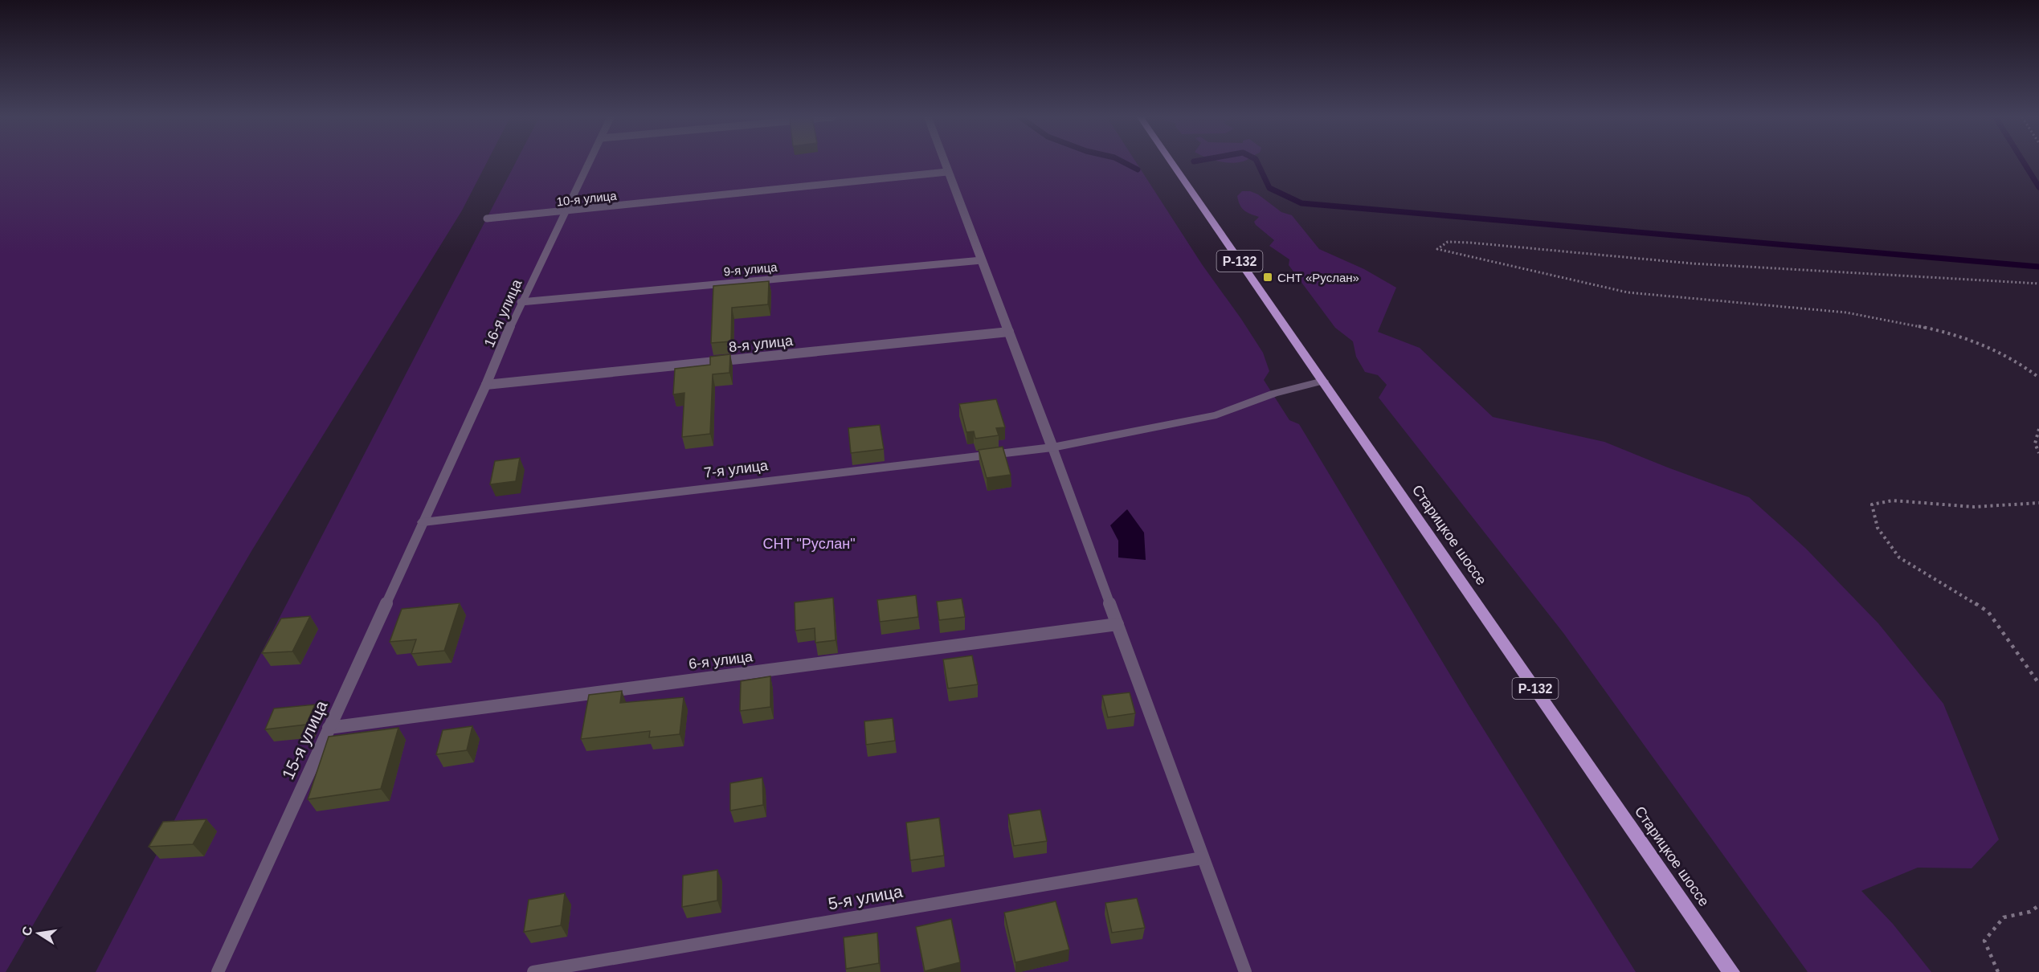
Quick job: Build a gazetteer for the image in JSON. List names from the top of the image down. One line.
{"streets":{"main road":["Р-132","Старицкое шоссе"],"street":["7-я улица"],"lane":["10-я улица","9-я улица","16-я улица","8-я улица","6-я улица","15-я улица","5-я улица"]},"crossings":[["10-я улица","16-я улица"],["9-я улица","16-я улица"],["16-я улица","8-я улица"],["16-я улица","7-я улица"],["16-я улица","15-я улица"],["7-я улица","Старицкое шоссе"],["7-я улица","15-я улица"],["6-я улица","15-я улица"]],"parks":["СНТ \"Руслан\""],"places":{"transit":["СНТ «Руслан»"]},"north":"left"}
